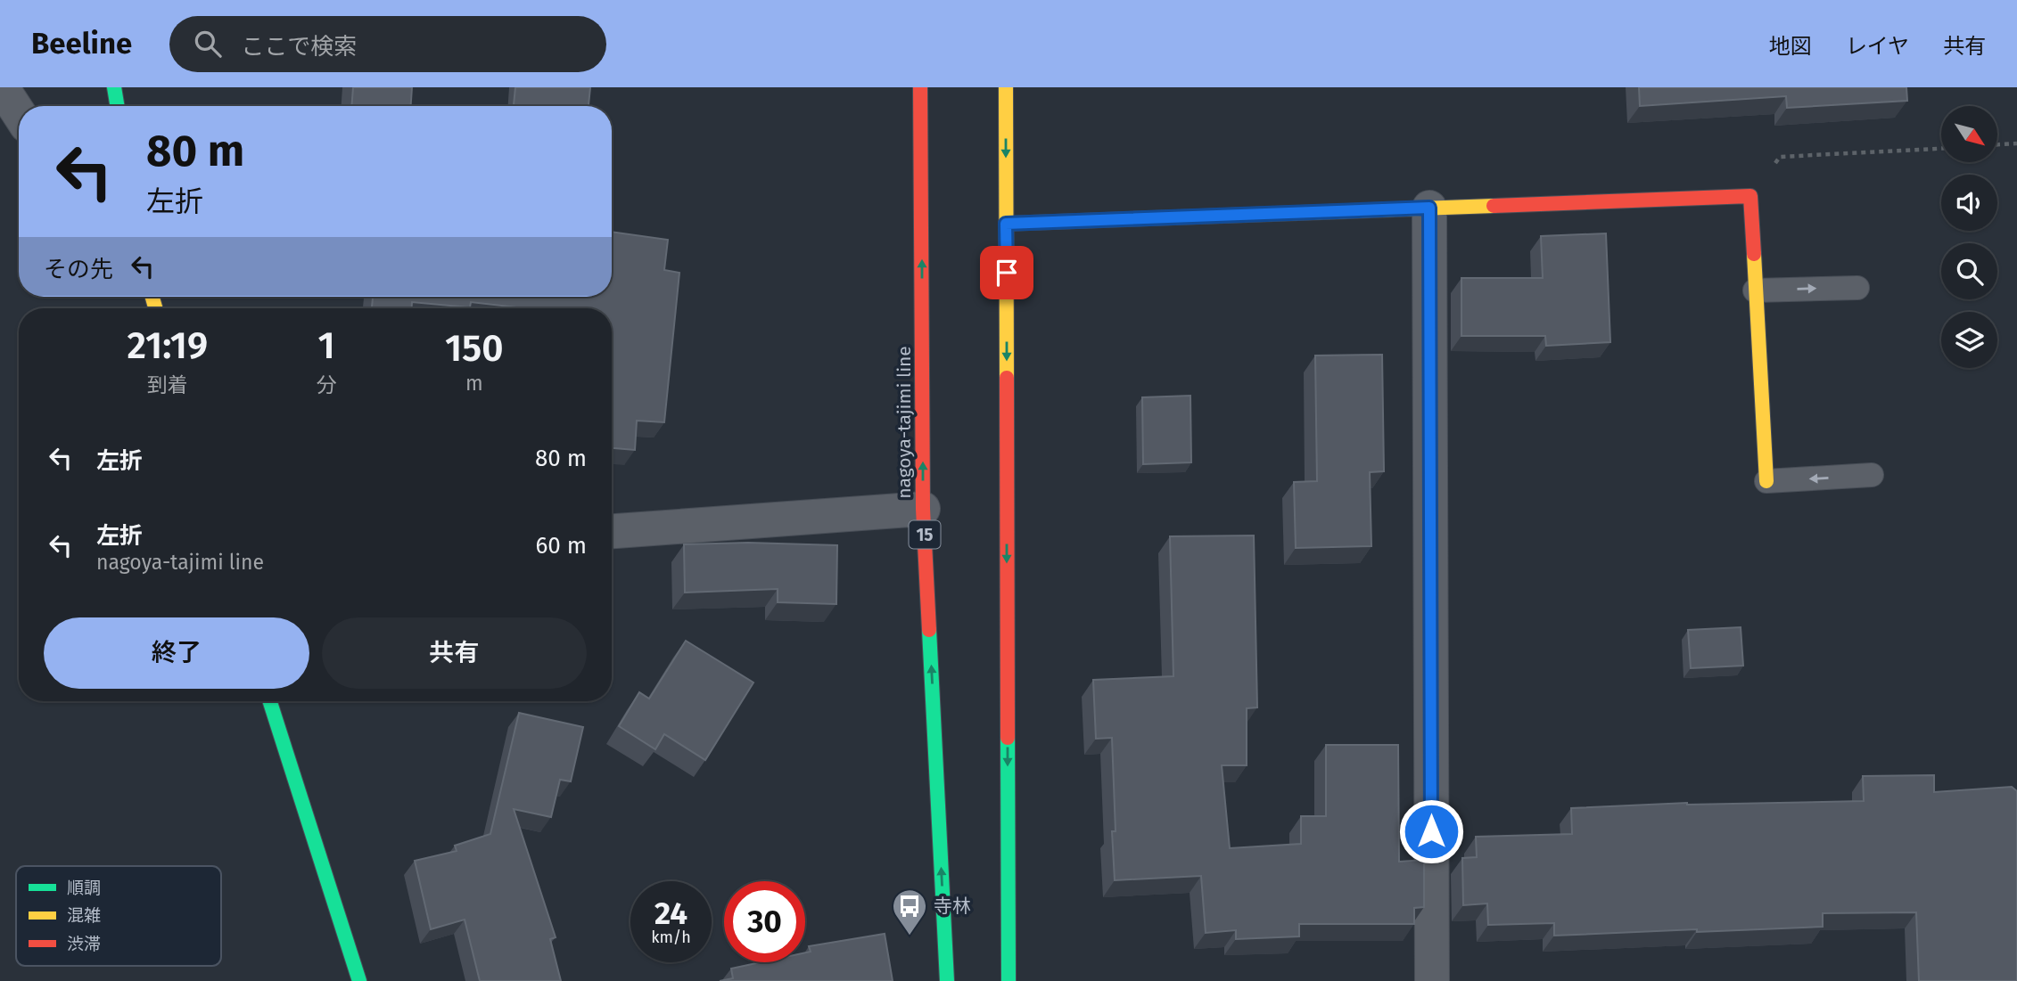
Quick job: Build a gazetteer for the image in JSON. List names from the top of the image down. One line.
{"streets":{"main road":["nagoya-tajimi line","15"]},"places":{"bus stop":["寺林"]},"legend":["順調","混雑","渋滞"],"north":"bottom right","page":{"header":"Beeline","search":"ここで検索","nav":["地図","レイヤ","共有"],"turn":["80 m","左折"],"then":"その先","eta":["21:19","到着","1","分","150","m"],"list":[{"name":"左折","value":"80 m"},{"name":"左折","note":"nagoya-tajimi line","value":"60 m"}],"buttons":["終了","共有"],"speed":"24 km/h","limit":"30"}}
